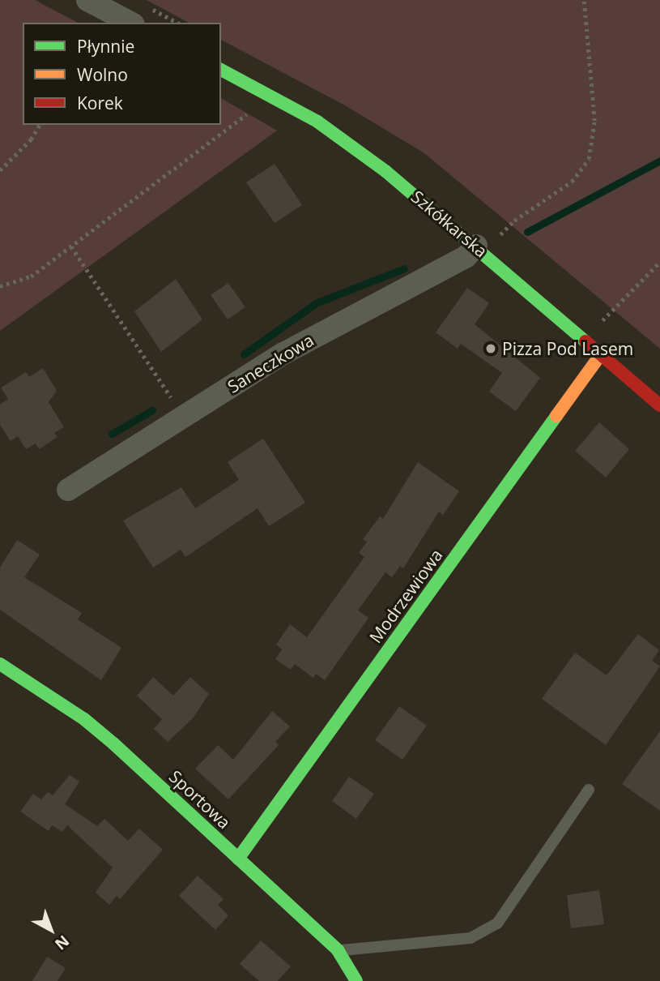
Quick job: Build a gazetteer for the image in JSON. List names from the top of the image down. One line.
{"streets":{"street":["Szkółkarska","Saneczkowa","Modrzewiowa","Sportowa"]},"crossings":[["Szkółkarska","Saneczkowa"],["Szkółkarska","Modrzewiowa"],["Modrzewiowa","Sportowa"]],"places":["Pizza Pod Lasem"],"legend":["Płynnie","Wolno","Korek"],"north":"bottom right"}
